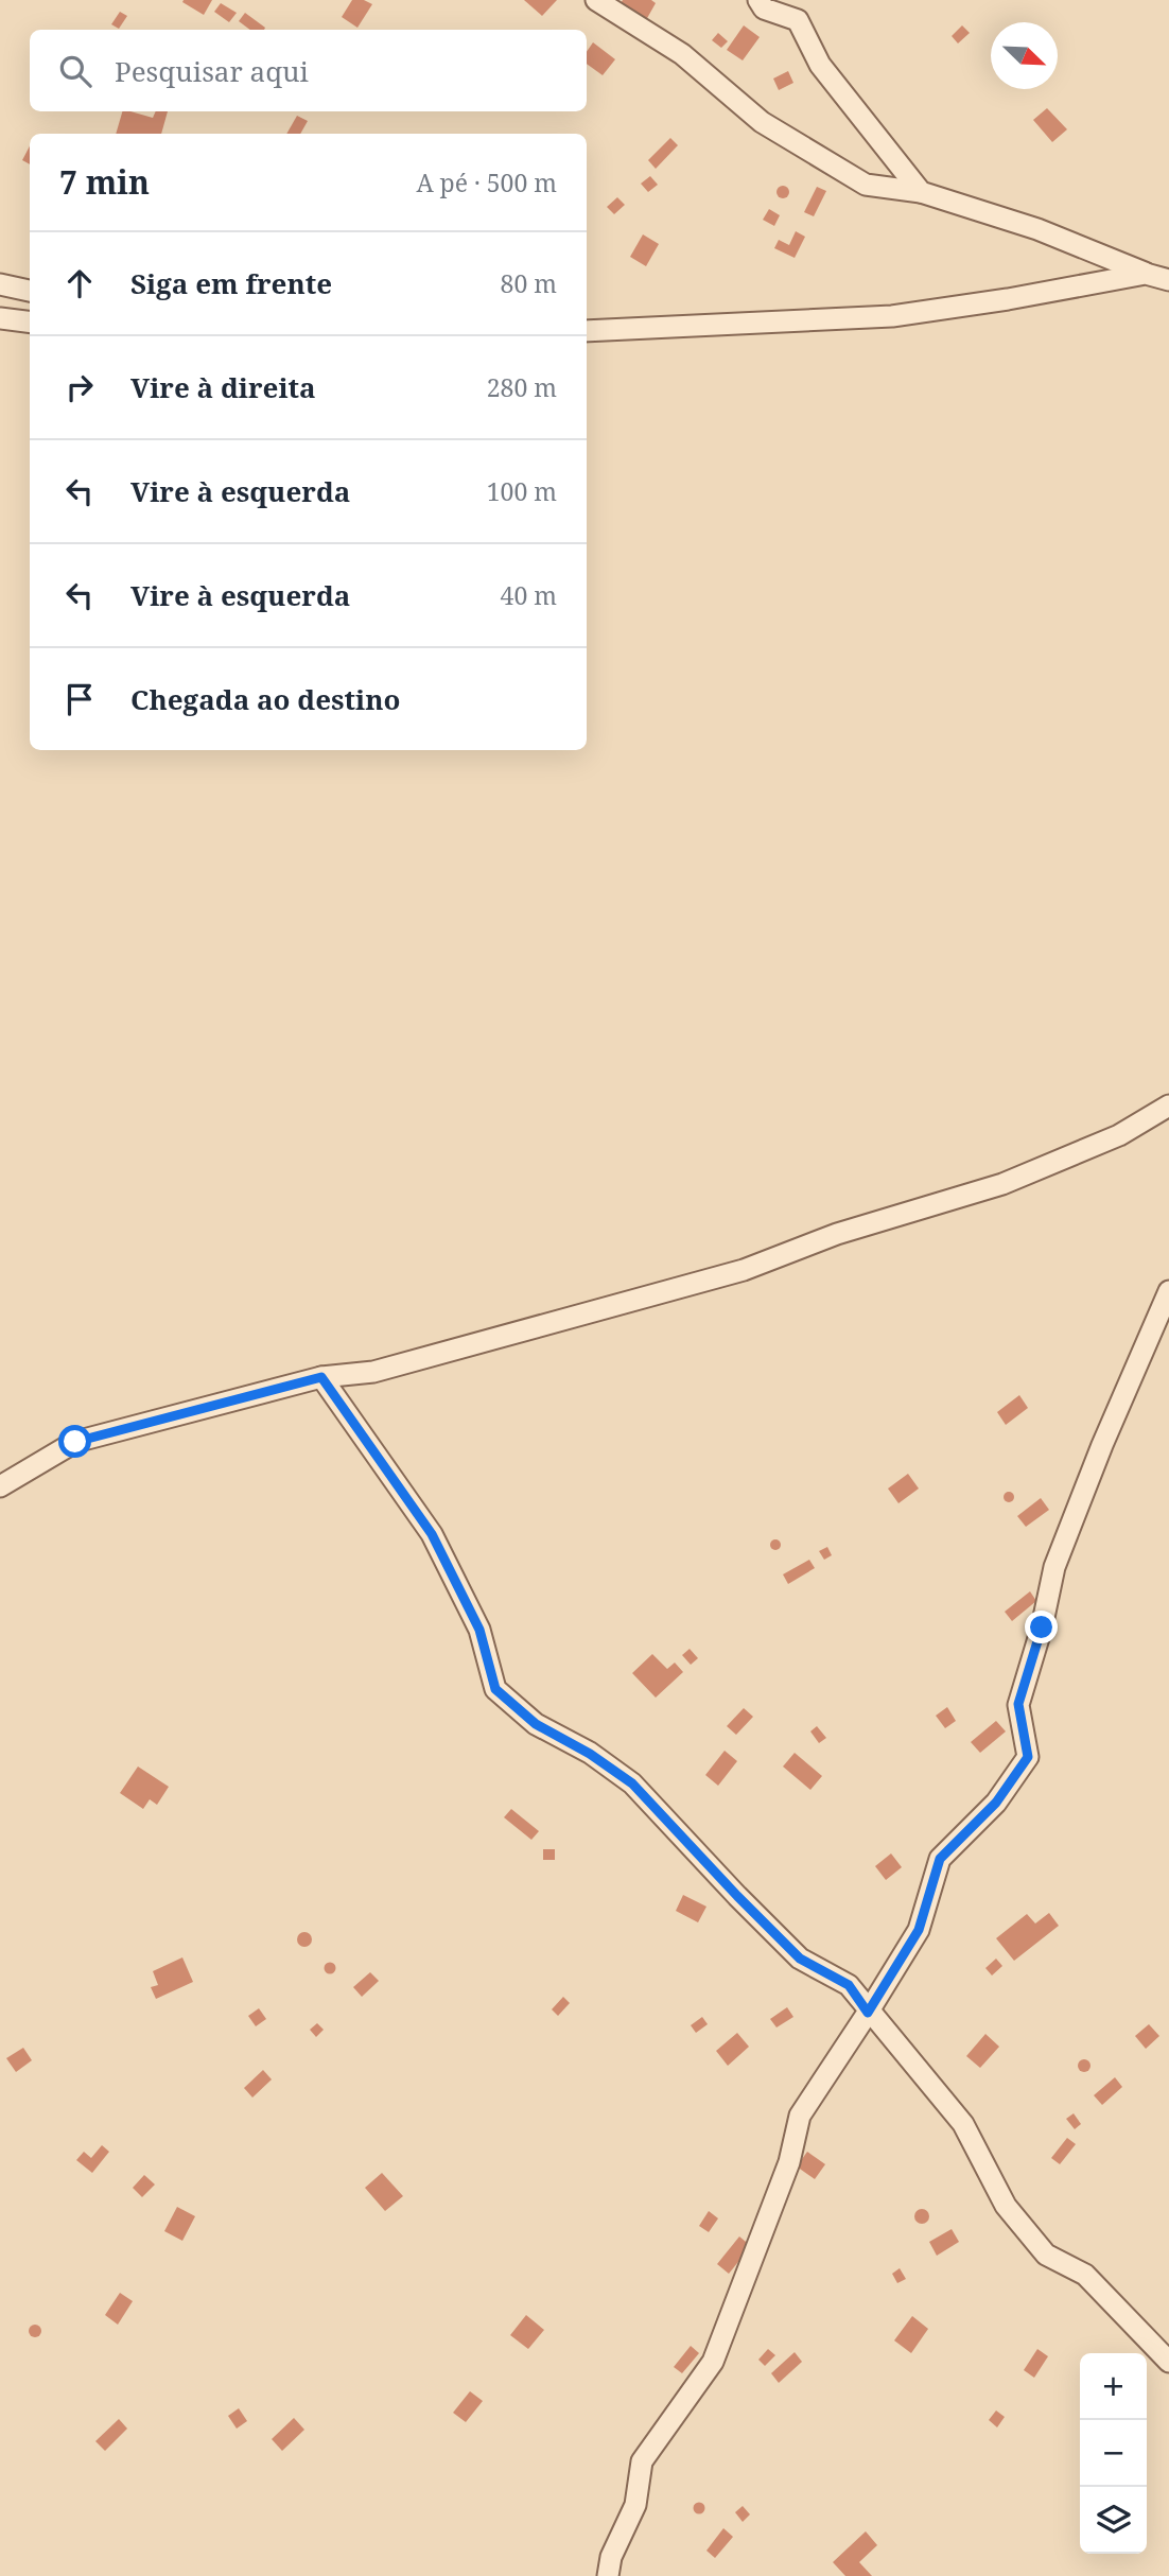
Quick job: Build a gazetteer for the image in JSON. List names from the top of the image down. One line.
{"north":"bottom right","page":{"search":"Pesquisar aqui","heading":["7 min","A pé · 500 m"],"list":[["Siga em frente","80 m"],["Vire à direita","280 m"],["Vire à esquerda","100 m"],["Vire à esquerda","40 m"],"Chegada ao destino"],"map_buttons":["+","−"]}}
